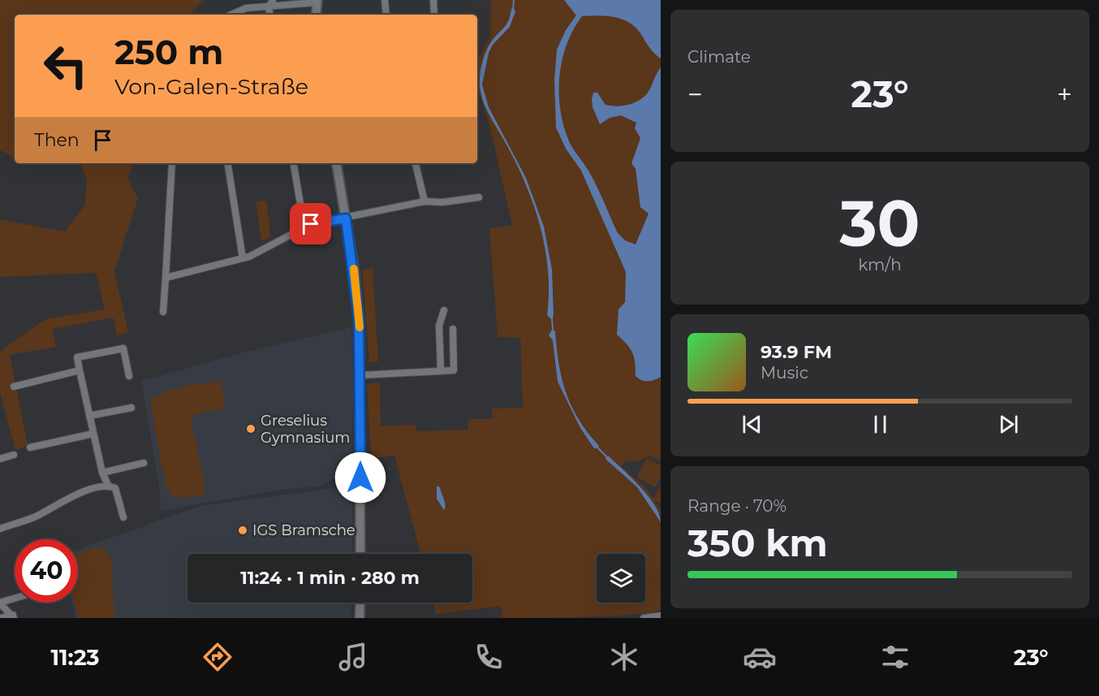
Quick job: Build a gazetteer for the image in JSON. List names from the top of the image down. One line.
{"places":["Greselius Gymnasium","IGS Bramsche"],"page":{"tile":["Climate",["30","km/h"],["Range · 70%","350 km"]],"turn":["250 m","Von-Galen-Straße"],"heat":["−","23°","+"],"then":"Then","song":["93.9 FM","Music"],"limit":"40","trip":"11:24 · 1 min · 280 m","tabs":["11:23","23°"]}}
